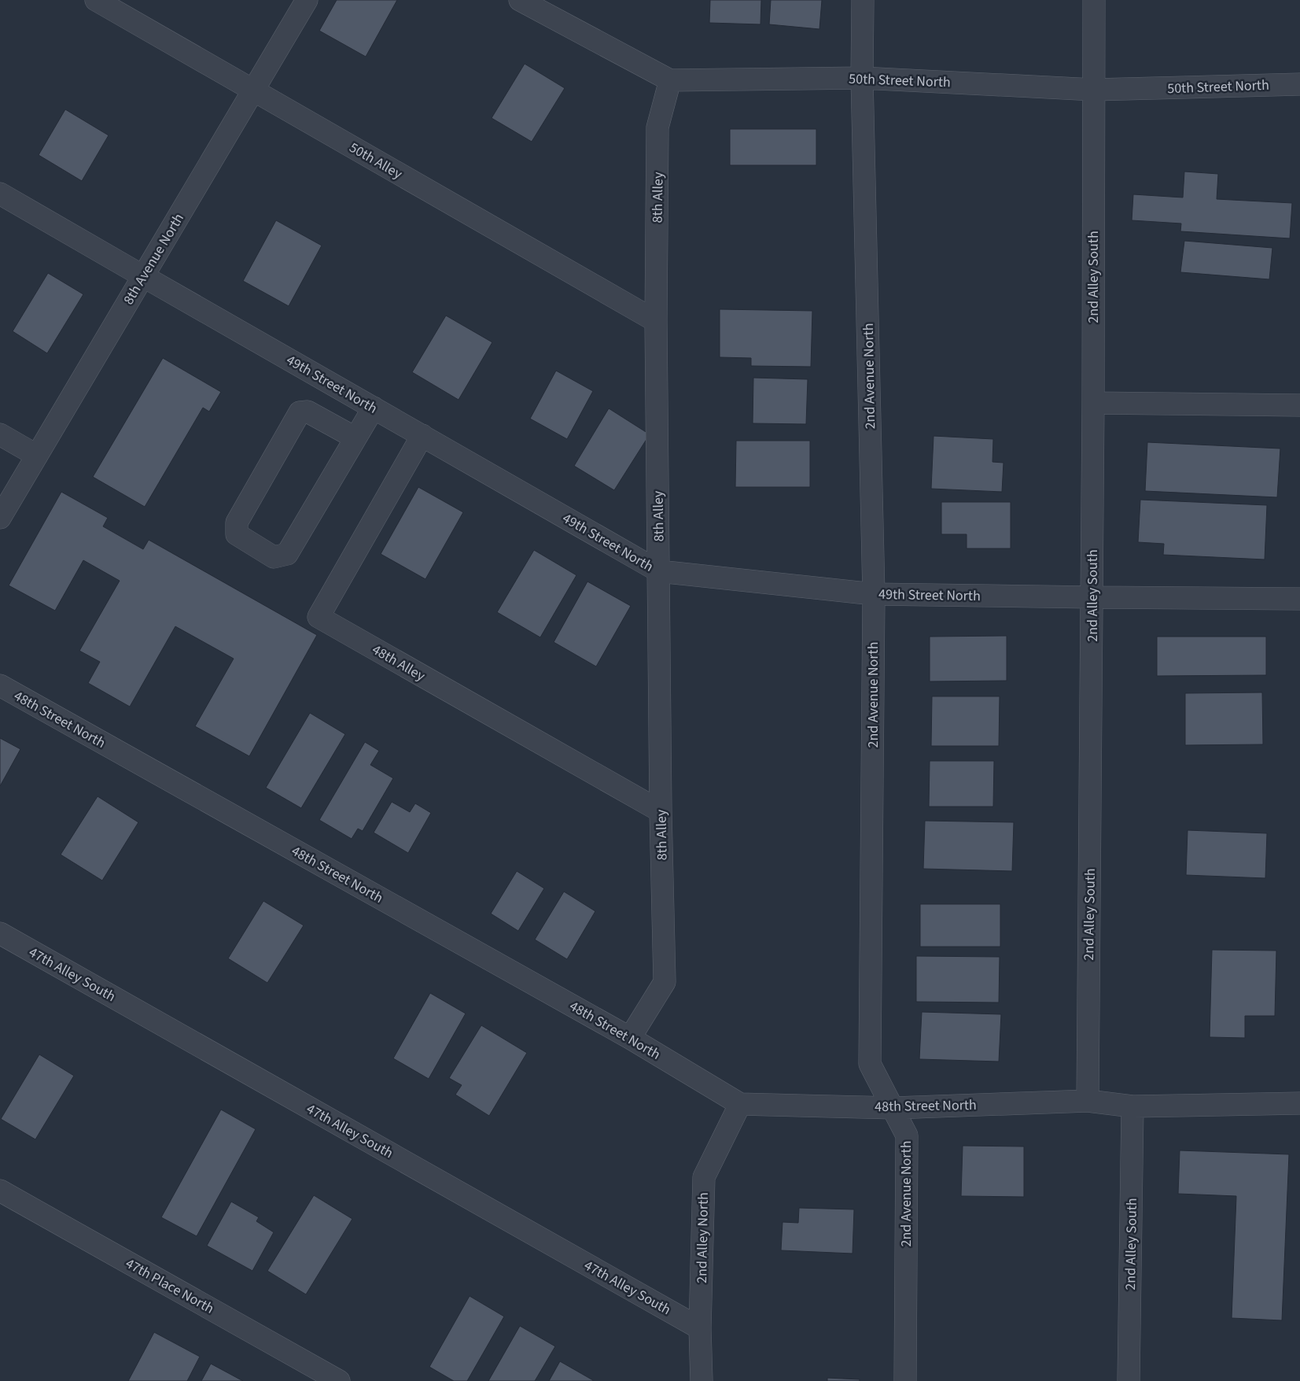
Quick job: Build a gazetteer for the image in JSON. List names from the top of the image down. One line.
{"streets":{"street":["50th Street North","50th Alley","8th Alley","8th Avenue North","2nd Alley South","2nd Avenue North","49th Street North","48th Alley","48th Street North","47th Alley South","2nd Alley North","47th Place North"]},"crossings":[["50th Street North","8th Alley"],["50th Street North","2nd Alley South"],["50th Street North","2nd Avenue North"],["50th Alley","8th Alley"],["50th Alley","8th Avenue North"],["8th Alley","49th Street North"],["8th Alley","48th Alley"],["8th Alley","48th Street North"],["8th Avenue North","49th Street North"],["2nd Alley South","49th Street North"],["2nd Alley South","48th Street North"],["2nd Avenue North","49th Street North"],["2nd Avenue North","48th Street North"],["49th Street North","48th Alley"],["48th Street North","2nd Alley North"],["47th Alley South","2nd Alley North"]]}
